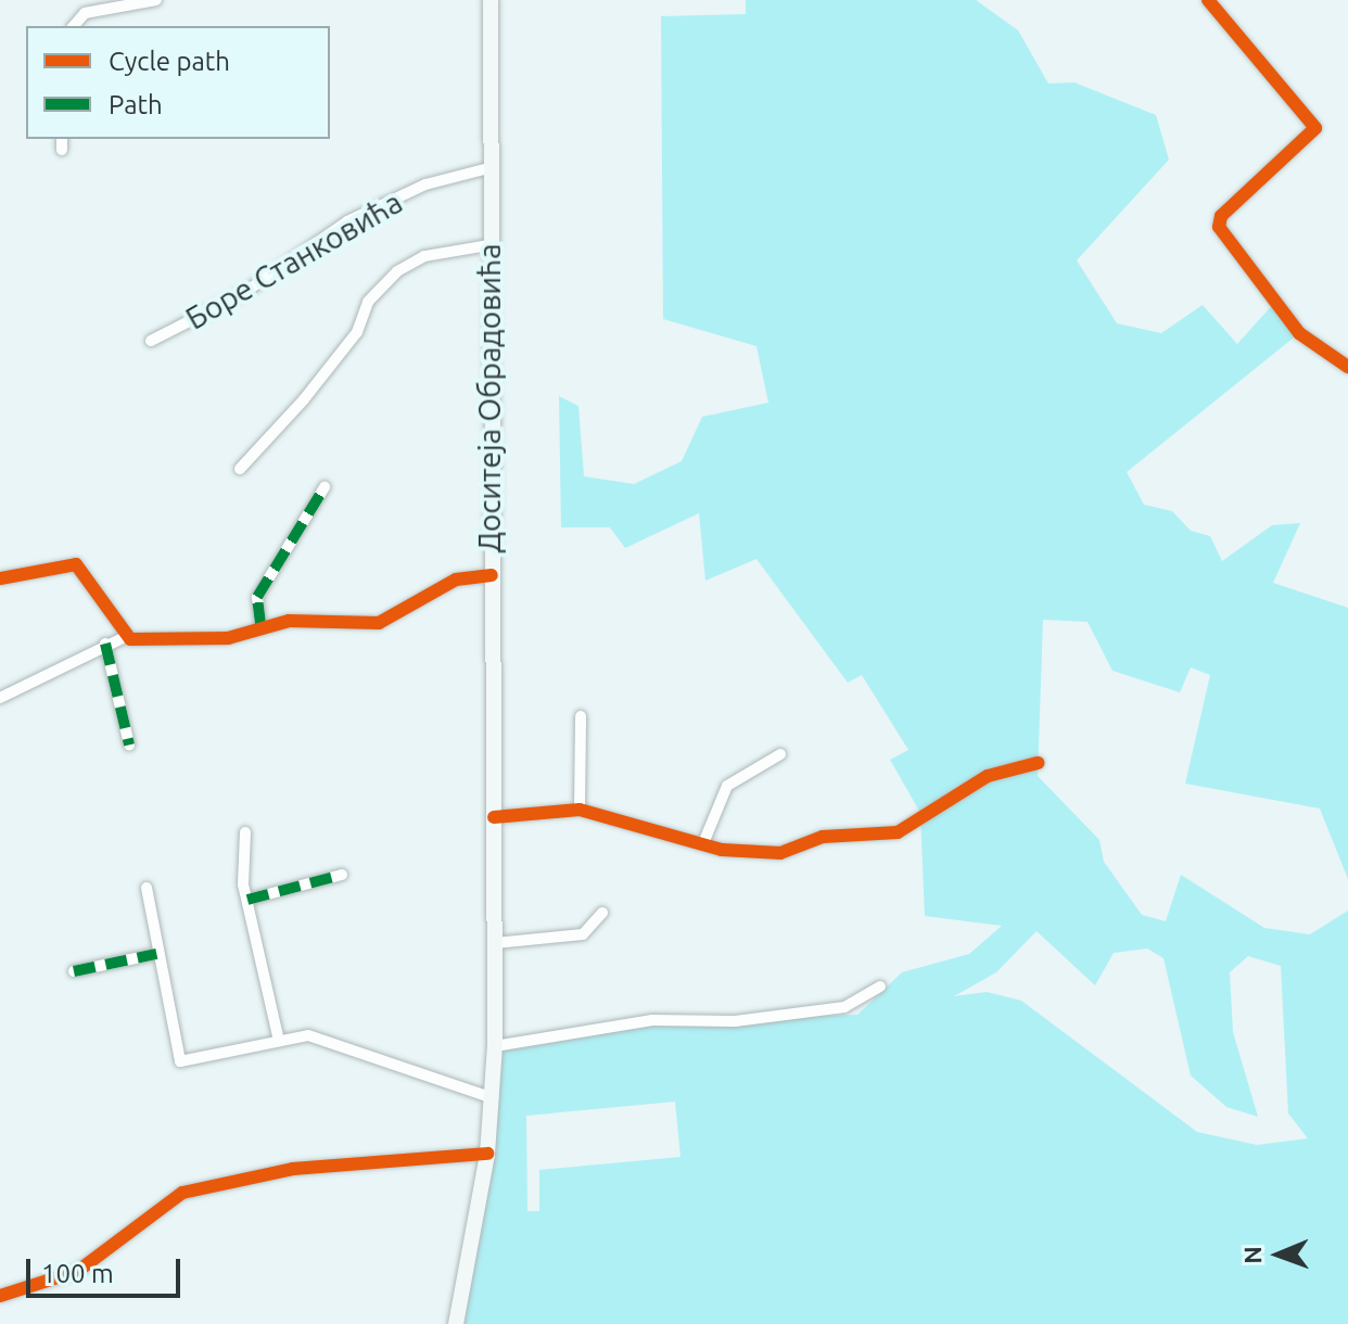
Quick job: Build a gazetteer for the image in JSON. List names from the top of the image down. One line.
{"streets":{"main road":["Доситеја Обрадовића"],"street":["Боре Станковића"]},"crossings":[["Боре Станковића","Доситеја Обрадовића"]],"legend":["Cycle path","Path"],"scale_bar":"100 m","north":"left"}
